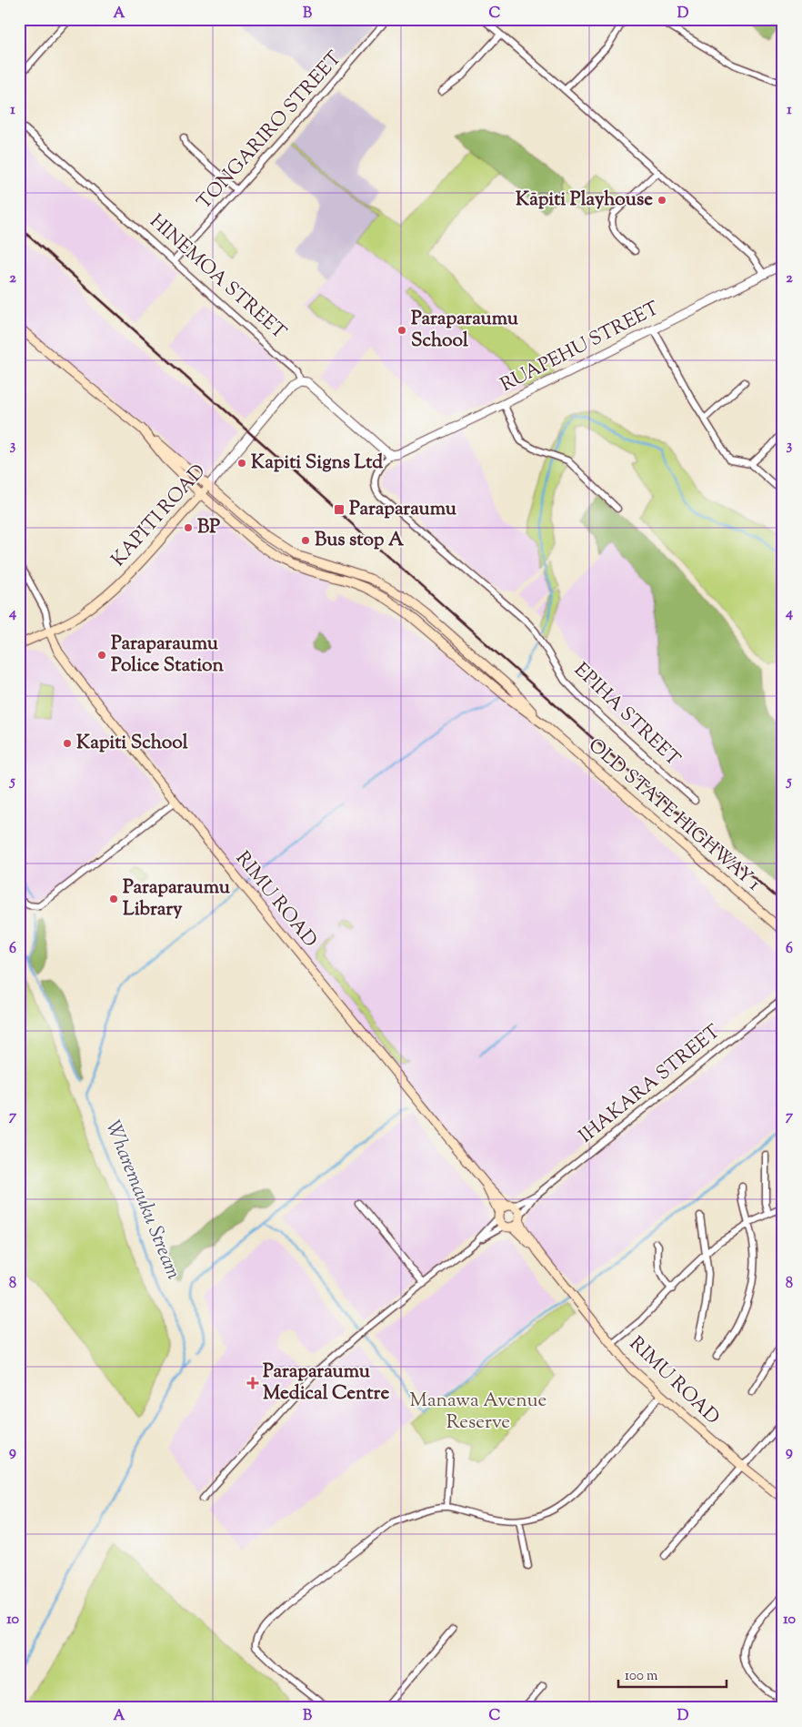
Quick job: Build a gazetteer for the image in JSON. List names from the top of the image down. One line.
{"streets":{"main road":["KAPITI ROAD","OLD STATE HIGHWAY 1","RIMU ROAD"],"street":["TONGARIRO STREET","HINEMOA STREET","RUAPEHU STREET","EPIHA STREET","IHAKARA STREET"]},"crossings":[["TONGARIRO STREET","HINEMOA STREET"],["HINEMOA STREET","KAPITI ROAD"],["RUAPEHU STREET","EPIHA STREET"],["KAPITI ROAD","OLD STATE HIGHWAY 1"],["KAPITI ROAD","RIMU ROAD"],["RIMU ROAD","IHAKARA STREET"]],"water":["Wharemauku Stream"],"parks":["Manawa Avenue Reserve"],"places":{"other":["Kāpiti Playhouse","Paraparaumu School","Kapiti Signs Ltd","BP","Bus stop A","Paraparaumu Police Station","Kapiti School","Paraparaumu Library"],"transit":["Paraparaumu"],"health":["Paraparaumu Medical Centre"]},"scale_bar":"100 m","grid":{"columns":["A","B","C","D"],"rows":["1","2","3","4","5","6","7","8","9","10"]}}
